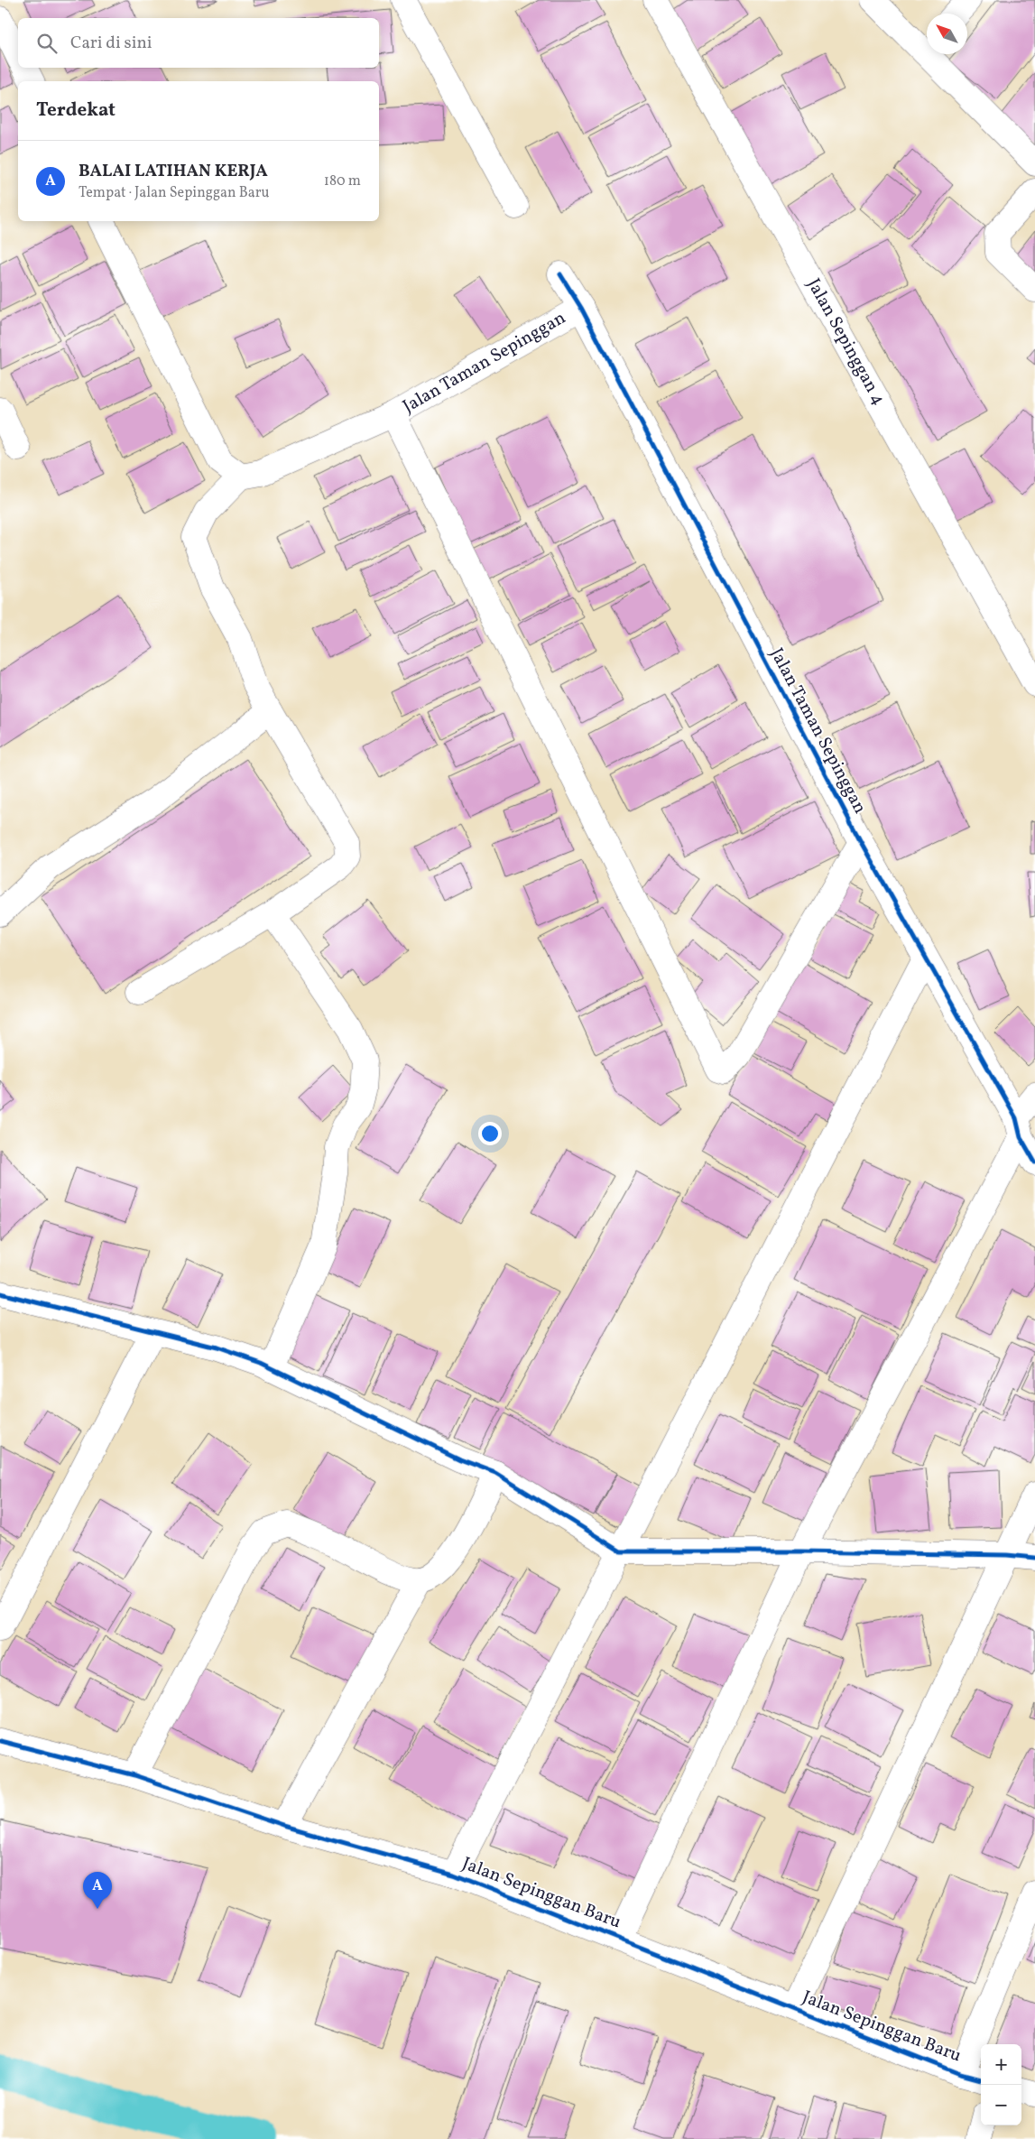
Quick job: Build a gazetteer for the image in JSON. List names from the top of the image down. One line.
{"streets":{"street":["Jalan Sepinggan 4","Jalan Taman Sepinggan","Jalan Sepinggan Baru"]},"north":"top left","page":{"search":"Cari di sini","heading":"Terdekat","list":[{"mark":"A","name":"BALAI LATIHAN KERJA","note":"Tempat · Jalan Sepinggan Baru","value":"180 m"}],"pins":"A","map_buttons":["+","−"]}}
